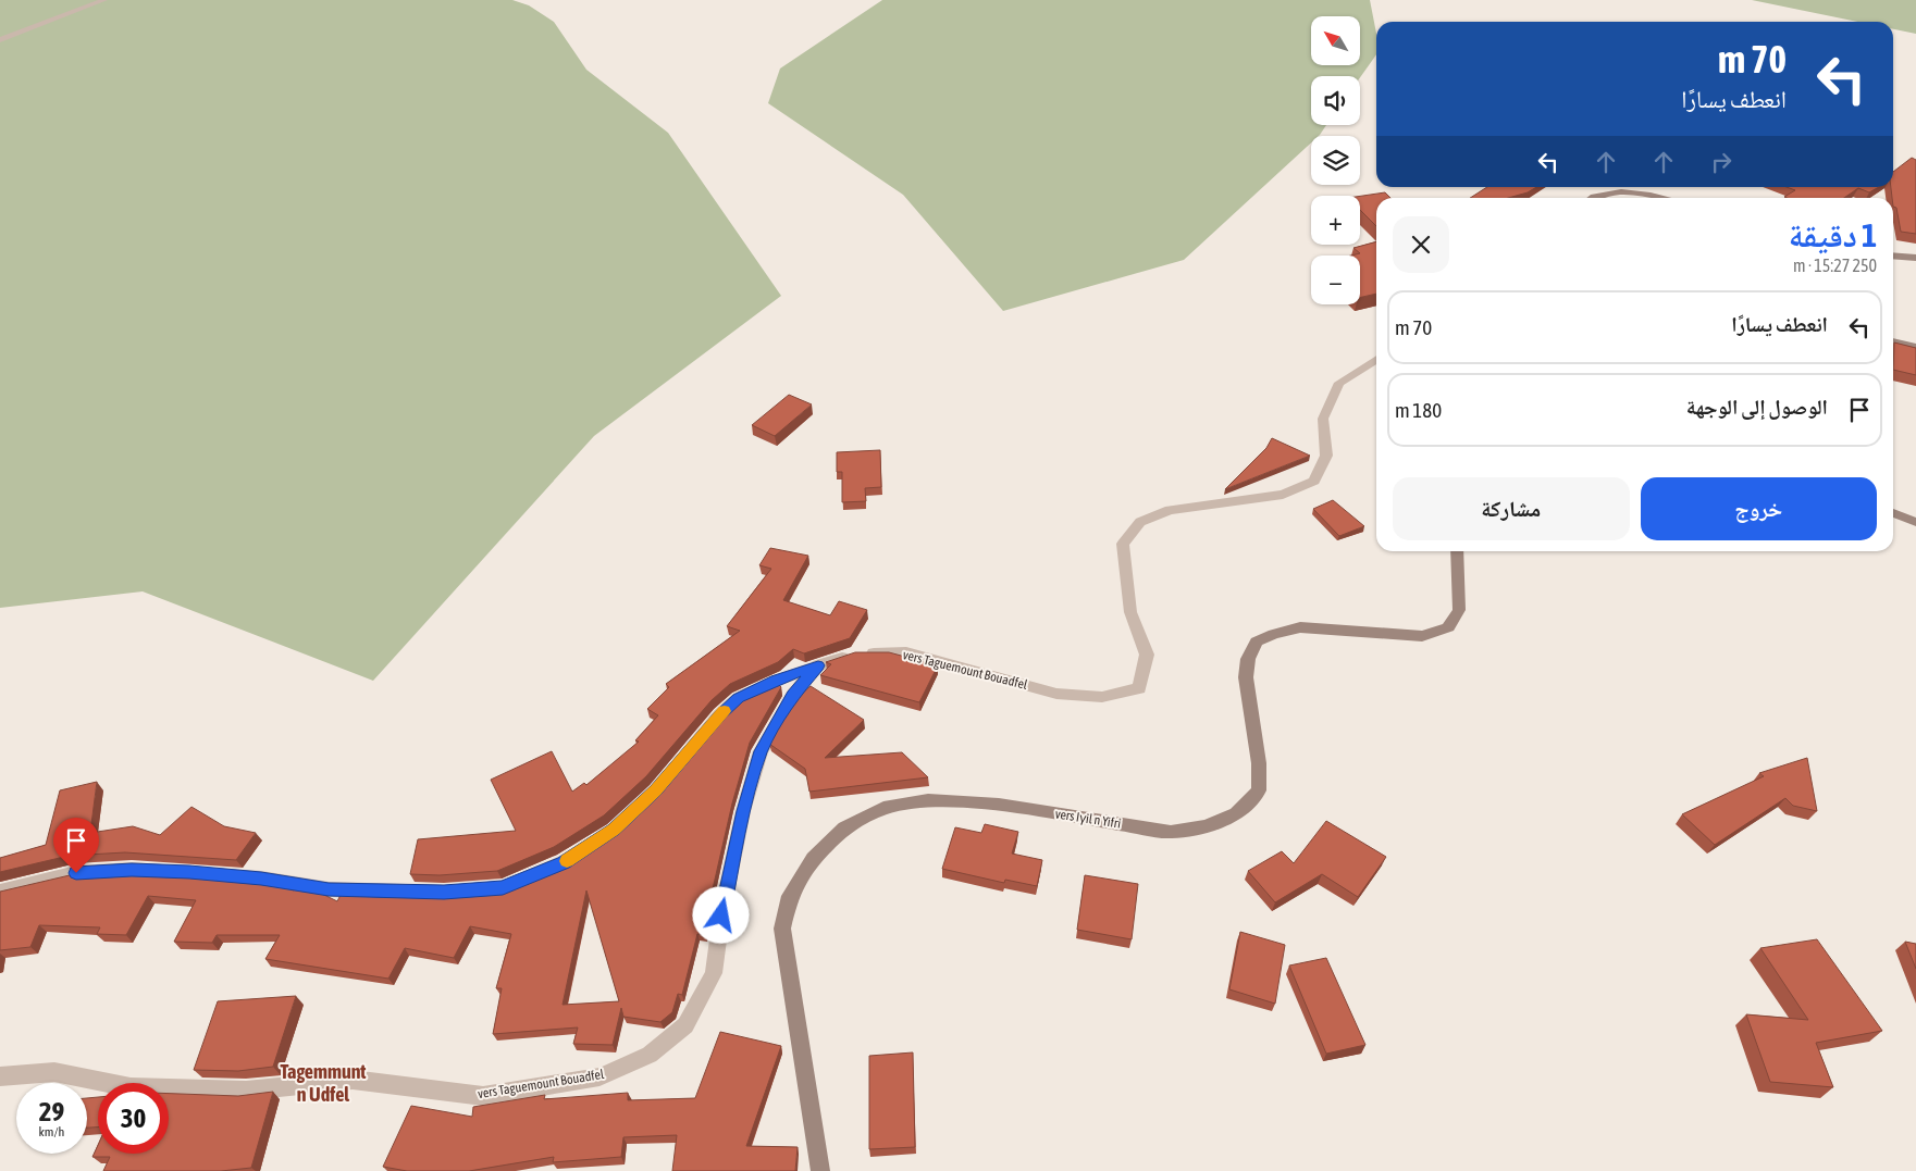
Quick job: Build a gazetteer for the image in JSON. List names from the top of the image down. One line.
{"streets":{"main road":["vers Iγil n Yifri"],"street":["vers Taguemount Bouadfel"]},"districts":["Tagemmunt n Udfel"],"north":"top left","page":{"map_buttons":["+","−"],"turn":["70 m","انعطف يسارًا"],"heading":["1 دقيقة","250 m · 15:27"],"list":[{"name":"انعطف يسارًا","value":"70 m"},{"name":"الوصول إلى الوجهة","value":"180 m"}],"buttons":["خروج","مشاركة"],"speed":"29 km/h","limit":"30"}}
